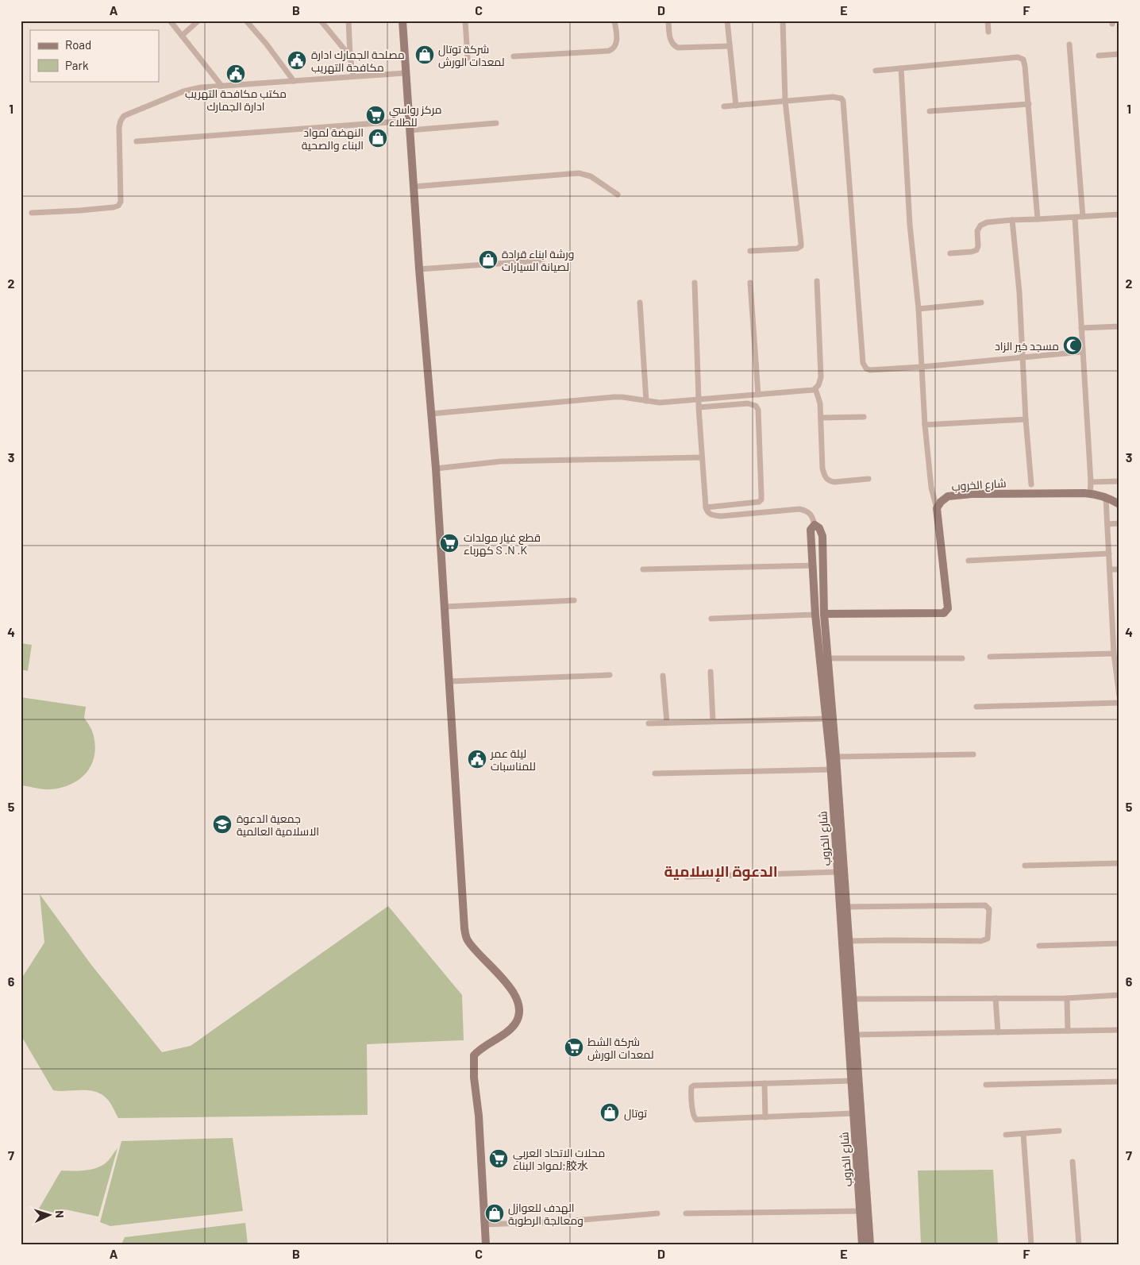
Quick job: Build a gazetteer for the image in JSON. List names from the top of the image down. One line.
{"streets":{"main road":["شارع الخروب"]},"districts":["الدعوة الإسلامية"],"places":{"shop":["شركة توتال لمعدات الورش","النهضة لمواد البناء والصحية","ورشة ابناء قرادة لصيانة السيارات","توتال","الهدف للعوازل ومعالجة الرطوبة"],"public building":["مصلحة الجمارك ادارة مكافحة التهريب","مكتب مكافحة التهريب ادارة الجمارك","ليلة عمر للمناسبات"],"supermarket":["مركز رواسي للطلاء","قطع غيار مولدات كهرباء S .N .K","شركة الشط لمعدات الورش","محلات الاتحاد العربي لمواد البناء;胶水"],"mosque":["مسجد خير الزاد"],"school or university":["جمعية الدعوة الاسلامية العالمية"]},"legend":["Road","Park"],"north":"right","grid":{"columns":["A","B","C","D","E","F"],"rows":["1","2","3","4","5","6","7"]}}
